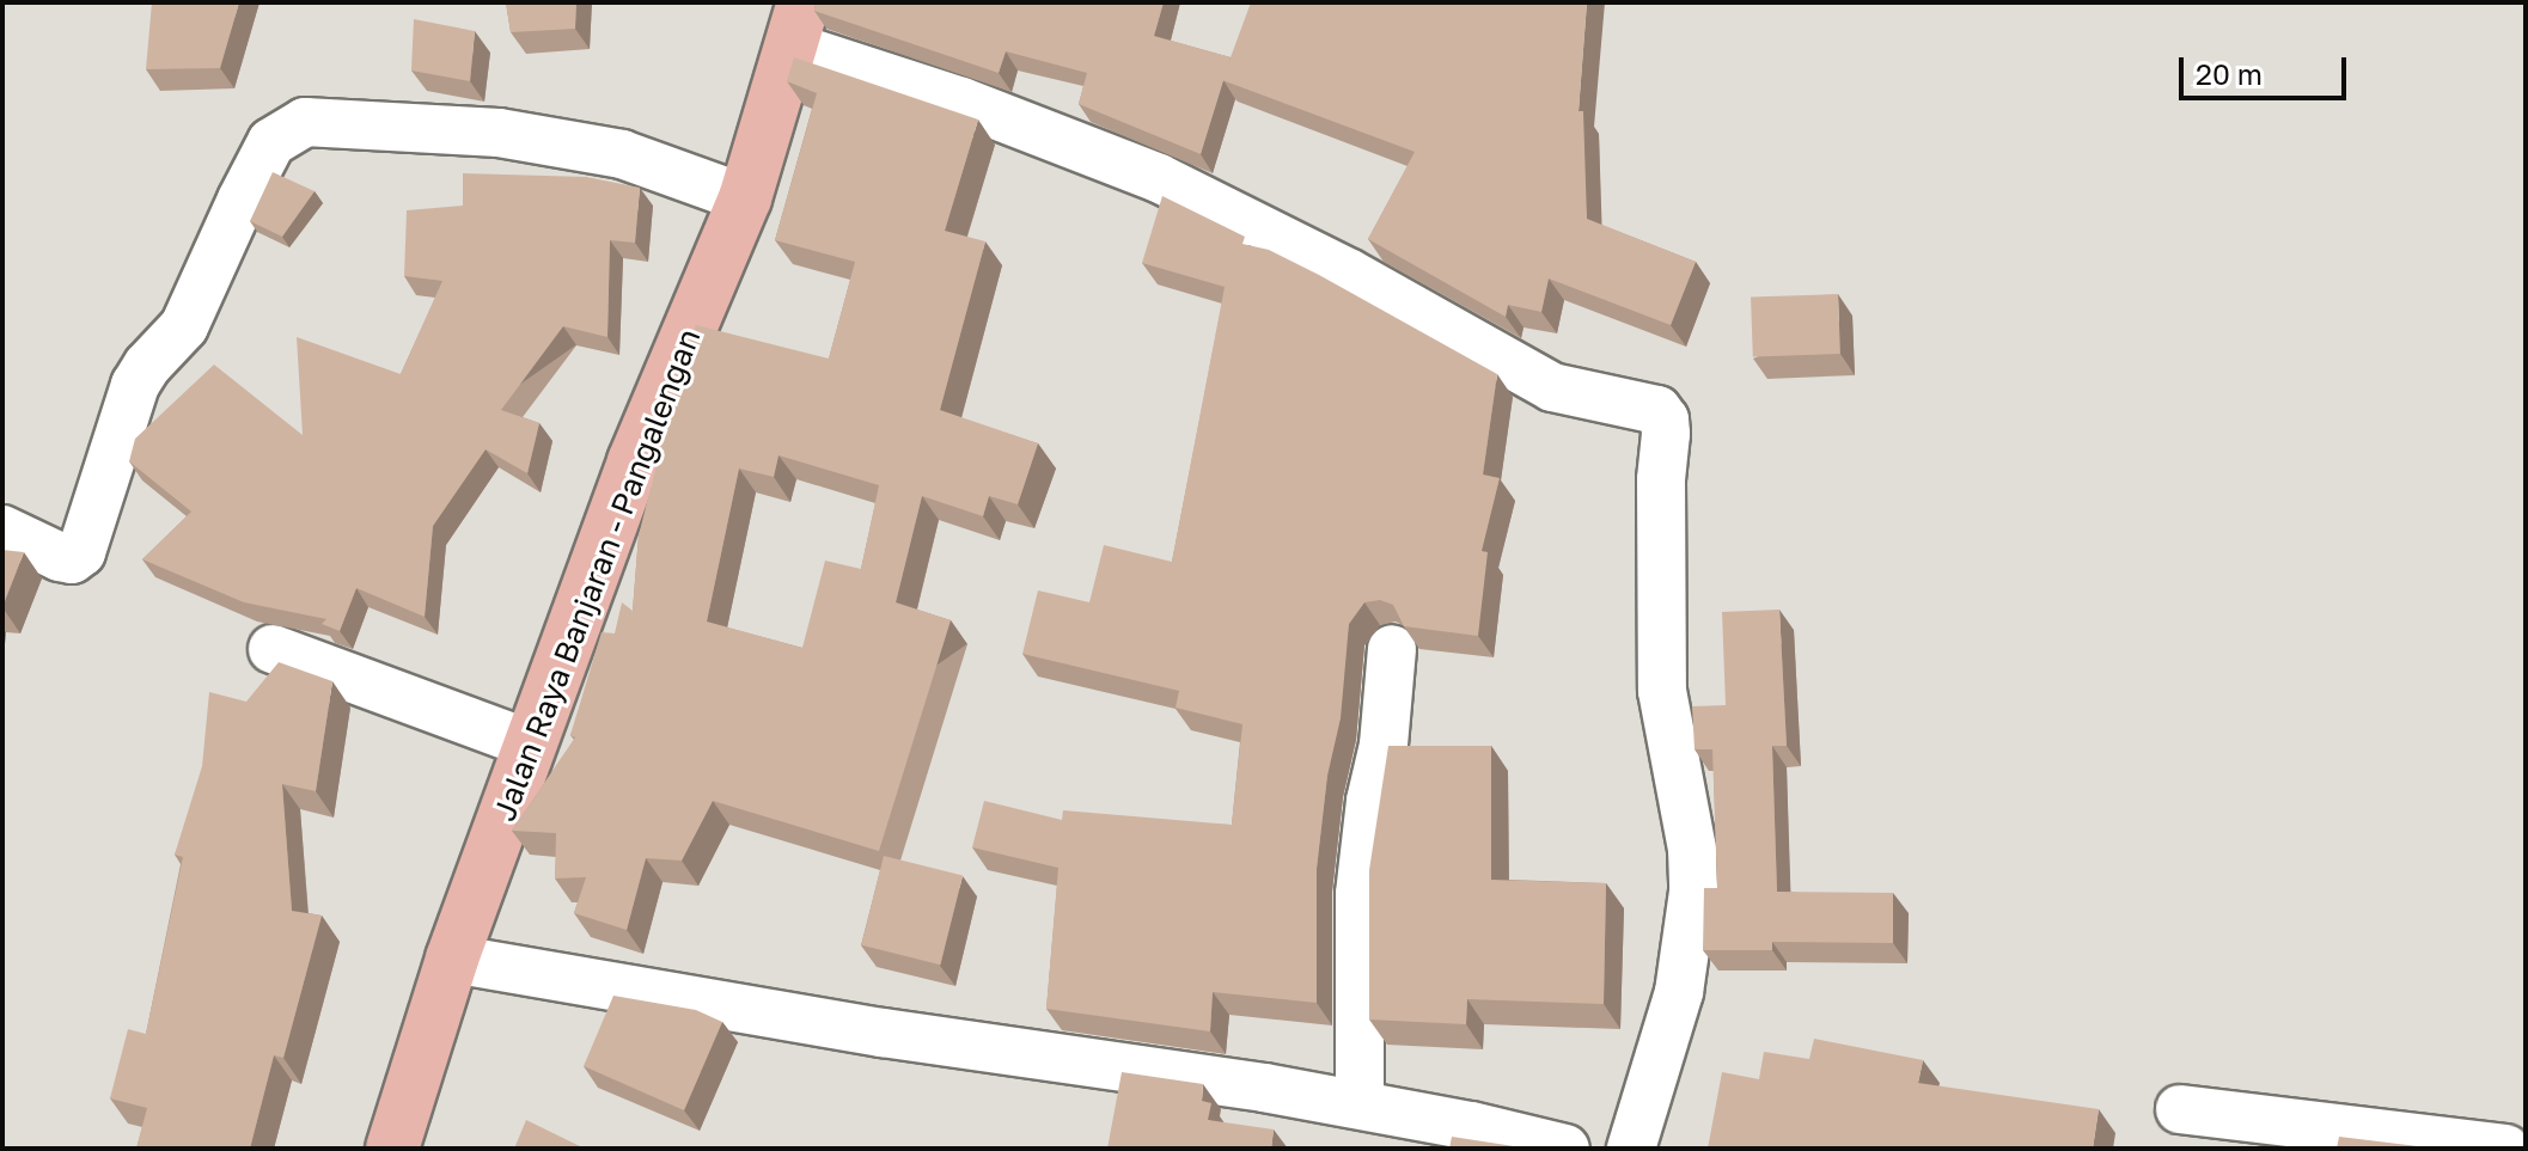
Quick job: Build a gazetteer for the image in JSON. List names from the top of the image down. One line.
{"streets":{"main road":["Jalan Raya Banjaran - Pangalengan"]},"scale_bar":"20 m"}
